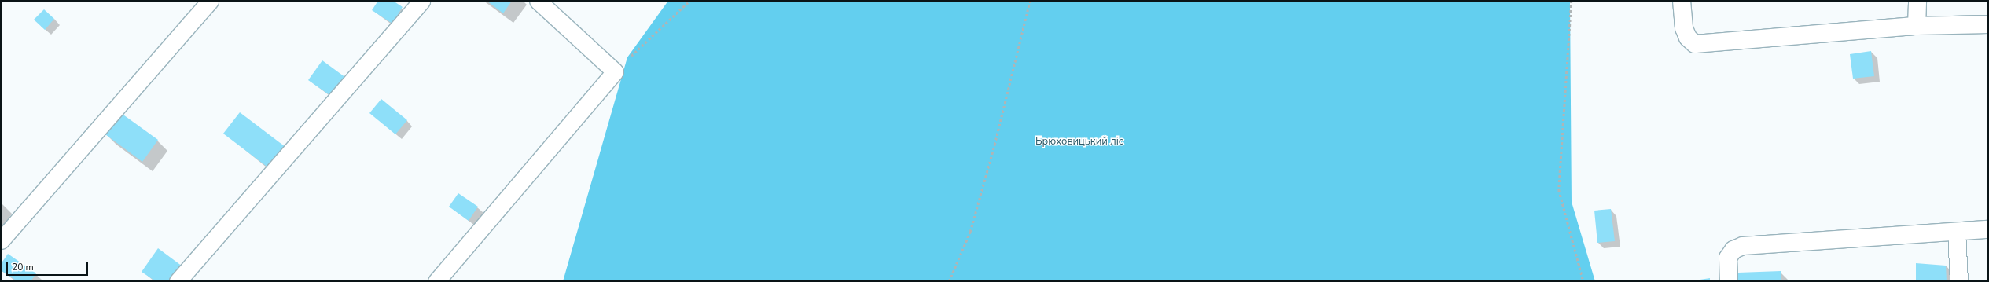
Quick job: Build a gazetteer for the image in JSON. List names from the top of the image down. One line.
{"parks":["Брюховицький ліс"],"scale_bar":"20 m"}
